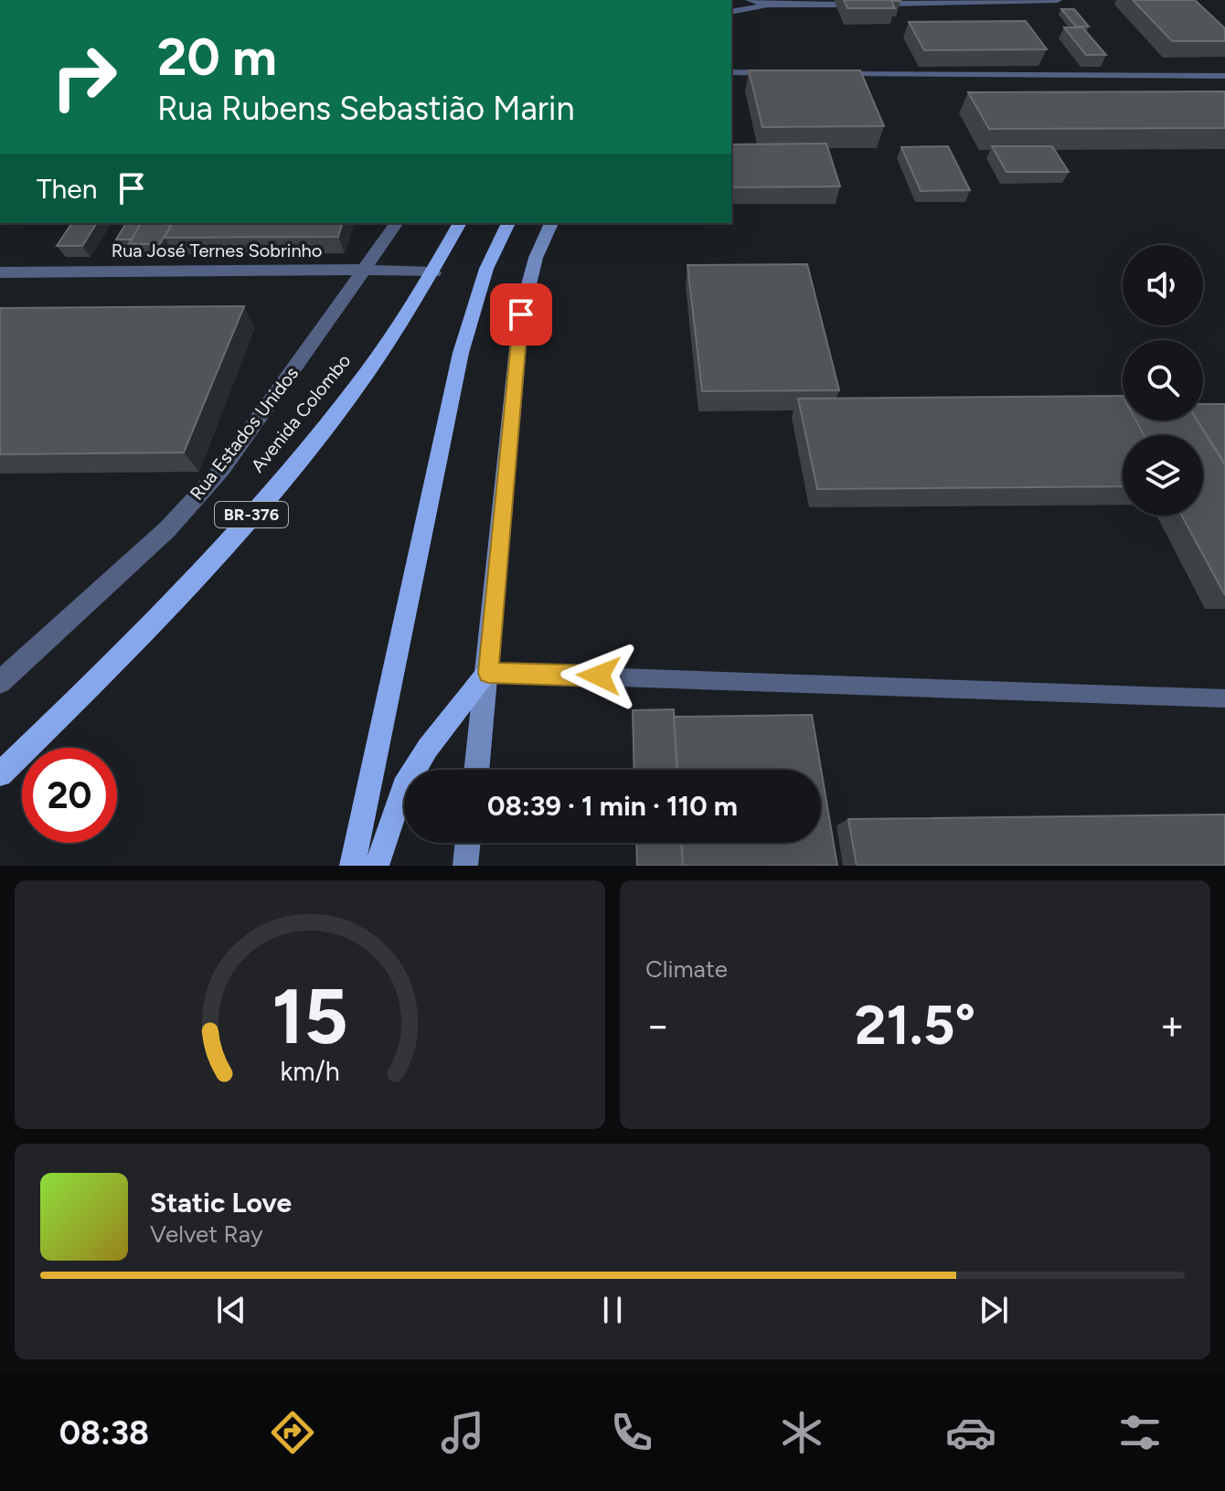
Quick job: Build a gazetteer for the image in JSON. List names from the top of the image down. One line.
{"streets":{"main road":["Avenida Colombo","BR-376"],"street":["Rua José Ternes Sobrinho","Rua Estados Unidos"]},"crossings":[["Rua José Ternes Sobrinho","Avenida Colombo"],["Rua José Ternes Sobrinho","Rua Estados Unidos"]],"page":{"turn":["20 m","Rua Rubens Sebastião Marin"],"then":"Then","limit":"20","trip":"08:39 · 1 min · 110 m","tile":"Climate","heat":["−","21.5°","+"],"song":["Static Love","Velvet Ray"],"tabs":"08:38","gauge":["15","km/h"]}}
